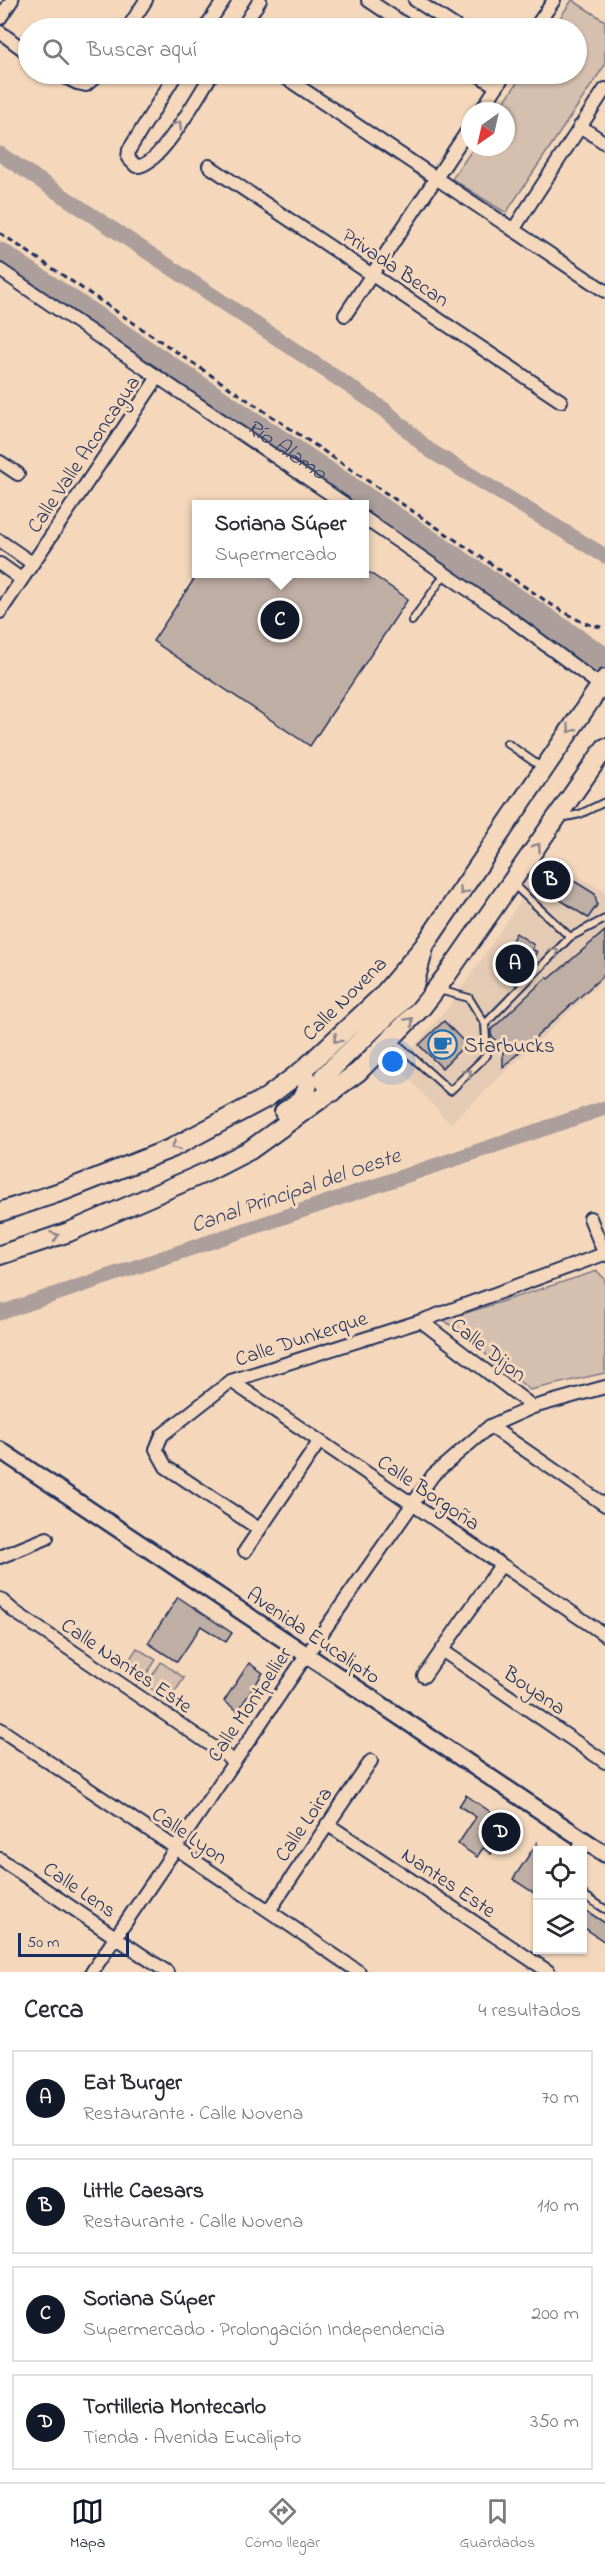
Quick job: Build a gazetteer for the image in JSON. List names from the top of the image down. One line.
{"streets":{"main road":["Calle Novena"],"street":["Privada Becan","Calle Valle Aconcagua","Calle Dunkerque","Calle Dijon","Calle Borgoña","Avenida Eucalipto","Calle Nantes Este","Boyana","Calle Montpellier","Calle Loira","Calle Lyon","Nantes Este","Calle Lens"]},"crossings":[["Calle Dunkerque","Calle Dijon"],["Calle Dunkerque","Calle Borgoña"],["Calle Dijon","Calle Montpellier"],["Calle Borgoña","Calle Montpellier"],["Avenida Eucalipto","Calle Montpellier"],["Calle Nantes Este","Calle Montpellier"],["Calle Montpellier","Calle Lyon"],["Calle Montpellier","Calle Lens"],["Calle Loira","Calle Lyon"],["Calle Loira","Nantes Este"]],"water":["Río Alamo","Canal Principal del Oeste"],"places":{"cafe":["Starbucks"]},"scale_bar":"50 m","north":"bottom left","page":{"search":"Buscar aquí","popup":["Soriana Súper","Supermercado"],"pins":["C","B","A","D"],"scale":"50 m","heading":["Cerca","4 resultados"],"list":[{"mark":"A","name":"Eat Burger","note":"Restaurante · Calle Novena","value":"70 m"},{"mark":"B","name":"Little Caesars","note":"Restaurante · Calle Novena","value":"110 m"},{"mark":"C","name":"Soriana Súper","note":"Supermercado · Prolongación Independencia","value":"200 m"},{"mark":"D","name":"Tortilleria Montecarlo","note":"Tienda · Avenida Eucalipto","value":"350 m"}],"nav":["Mapa","Cómo llegar","Guardados"]}}
